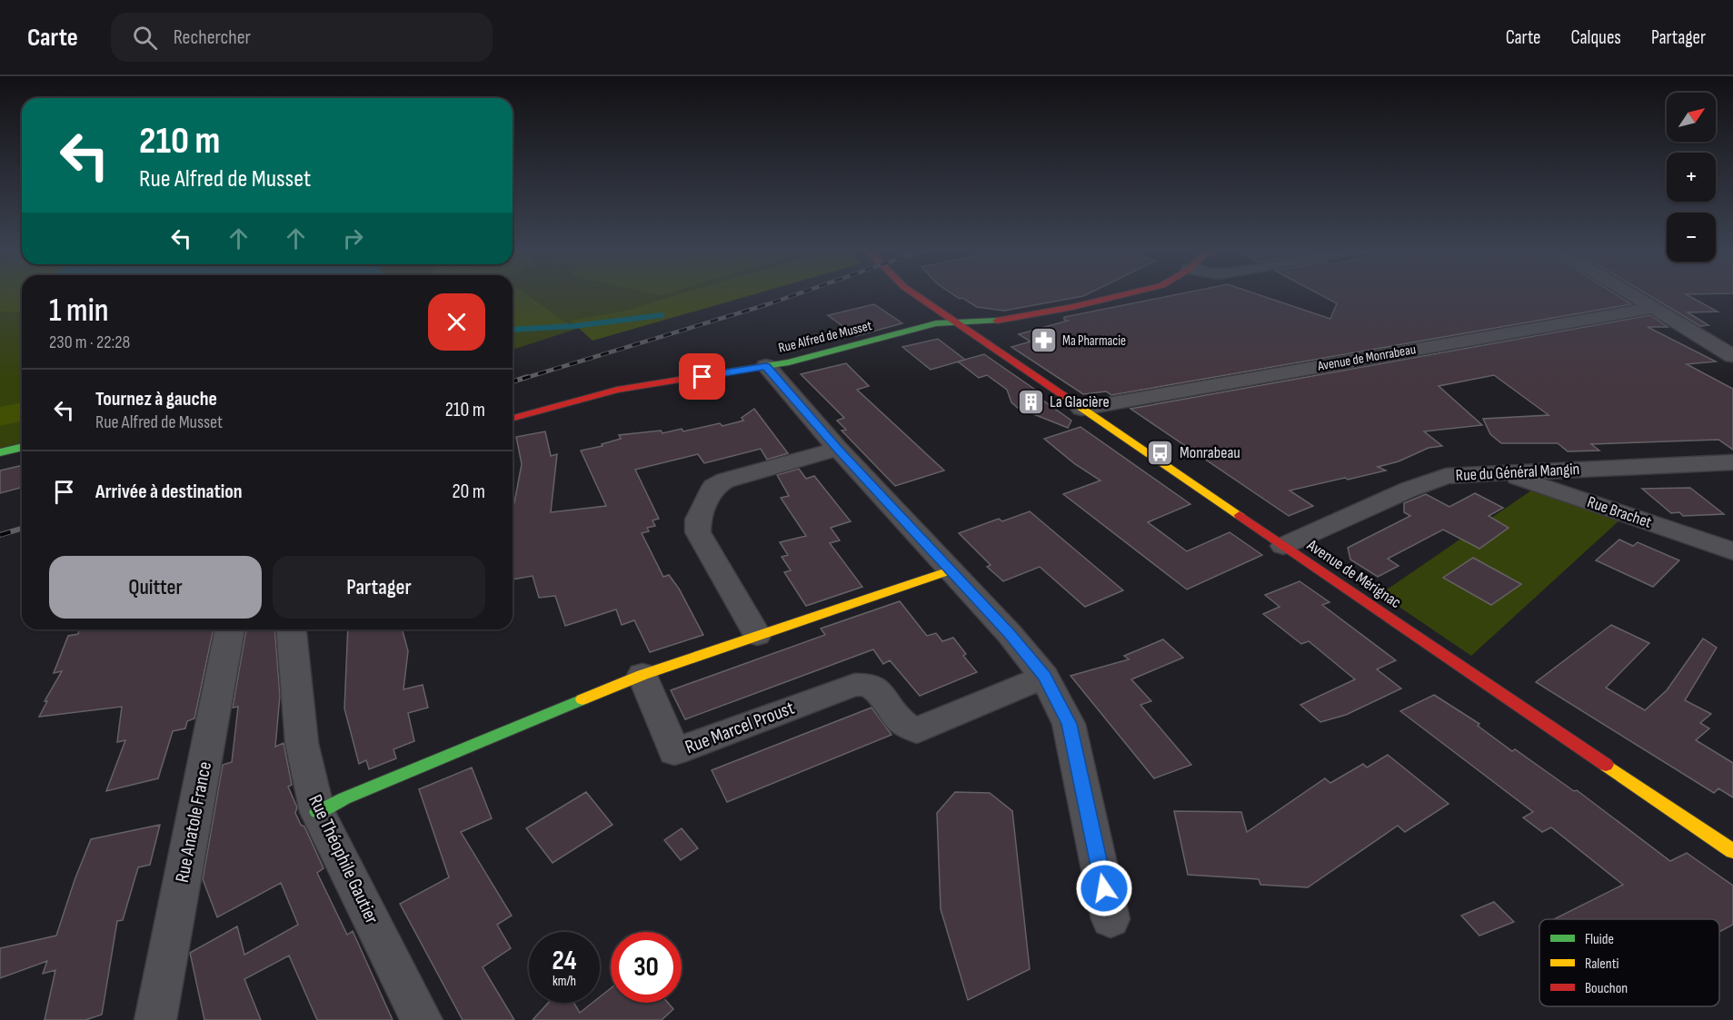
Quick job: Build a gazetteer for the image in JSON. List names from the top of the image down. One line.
{"streets":{"street":["Rue Alfred de Musset","Avenue de Monrabeau","Rue du Général Mangin","Rue Brachet","Avenue de Mérignac","Rue Marcel Proust","Rue Anatole France","Rue Théophile Gautier"]},"crossings":[["Rue Alfred de Musset","Avenue de Mérignac"],["Avenue de Monrabeau","Avenue de Mérignac"],["Rue du Général Mangin","Rue Brachet"],["Rue du Général Mangin","Avenue de Mérignac"]],"places":{"pharmacy":["Ma Pharmacie"],"building":["La Glacière"],"bus stop":["Monrabeau"]},"legend":["Fluide","Ralenti","Bouchon"],"north":"top right","page":{"header":"Carte","search":"Rechercher","nav":["Carte","Calques","Partager"],"map_buttons":["+","−"],"turn":["210 m","Rue Alfred de Musset"],"heading":["1 min","230 m · 22:28"],"list":[{"name":"Tournez à gauche","note":"Rue Alfred de Musset","value":"210 m"},{"name":"Arrivée à destination","value":"20 m"}],"buttons":["Quitter","Partager"],"speed":"24 km/h","limit":"30"}}
